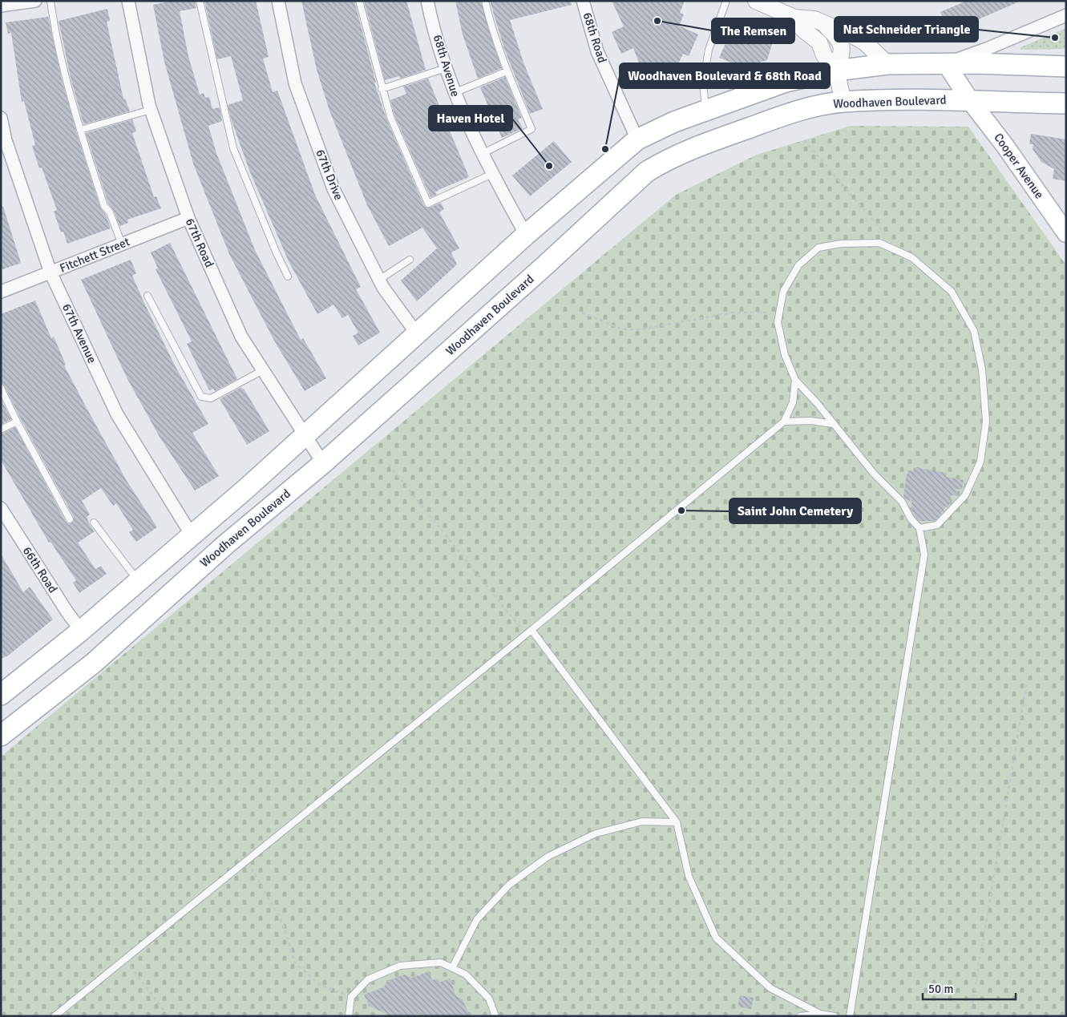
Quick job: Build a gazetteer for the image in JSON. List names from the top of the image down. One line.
{"streets":{"main road":["Woodhaven Boulevard","Cooper Avenue"],"street":["68th Road","68th Avenue","67th Drive","67th Road","Fitchett Street","67th Avenue","66th Road"]},"crossings":[["Woodhaven Boulevard","Cooper Avenue"],["Woodhaven Boulevard","67th Road"],["67th Road","Fitchett Street"],["Fitchett Street","67th Avenue"]],"places":["The Remsen","Nat Schneider Triangle","Woodhaven Boulevard & 68th Road","Haven Hotel","Saint John Cemetery"],"scale_bar":"50 m"}
